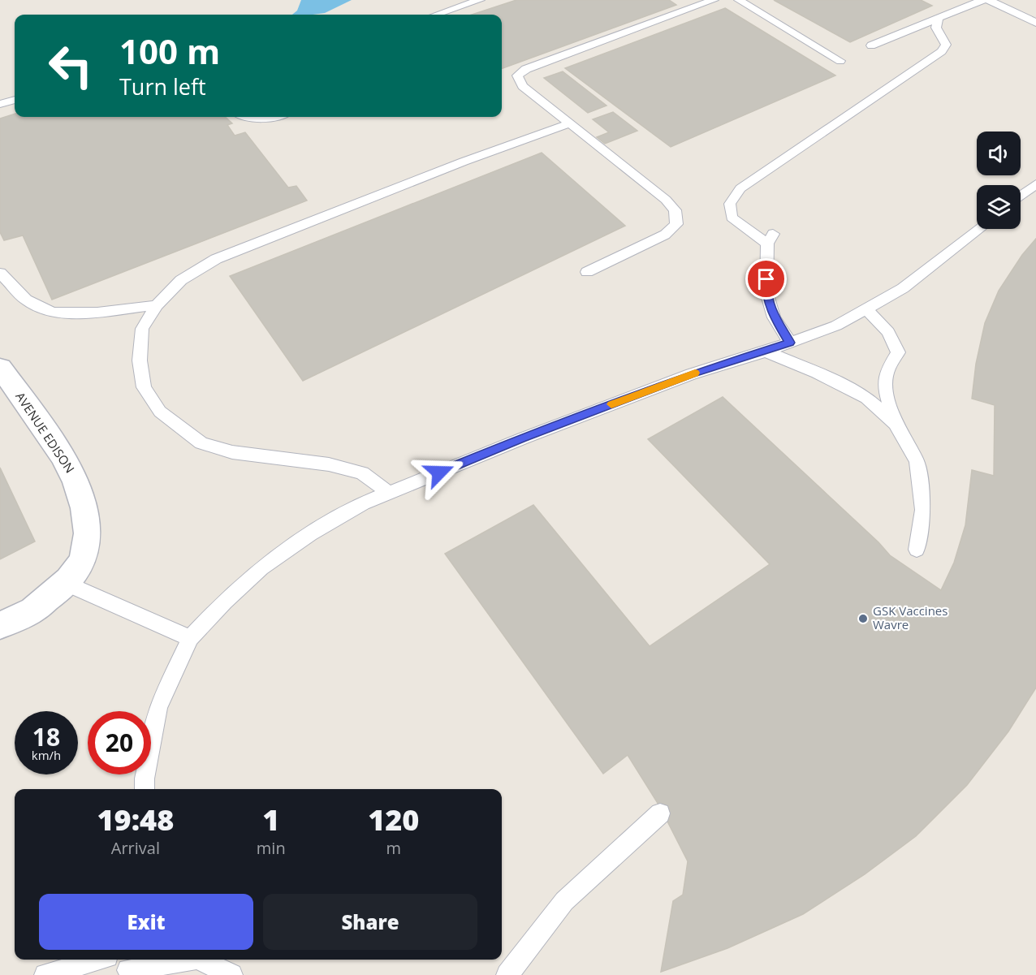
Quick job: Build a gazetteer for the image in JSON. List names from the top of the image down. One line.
{"streets":{"street":["AVENUE EDISON"]},"places":["GSK Vaccines Wavre"],"page":{"turn":["100 m","Turn left"],"speed":"18 km/h","limit":"20","eta":["19:48","Arrival","1","min","120","m"],"buttons":["Exit","Share"]}}
